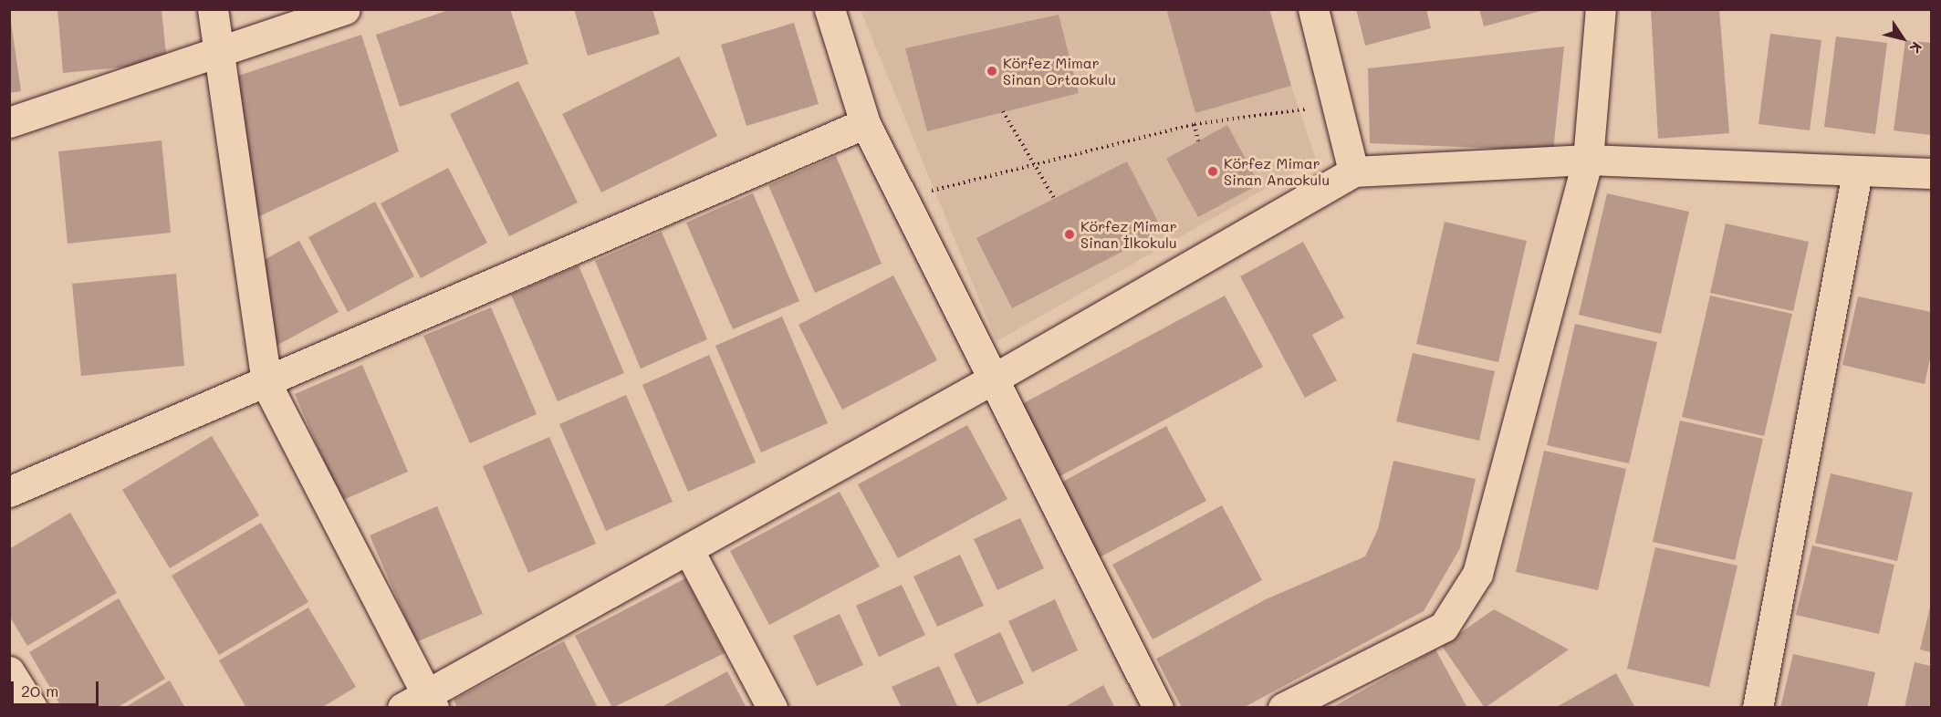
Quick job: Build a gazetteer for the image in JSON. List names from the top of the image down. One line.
{"places":["Körfez Mimar Sinan Ortaokulu","Körfez Mimar Sinan Anaokulu","Körfez Mimar Sinan İlkokulu"],"scale_bar":"20 m","north":"bottom right"}
